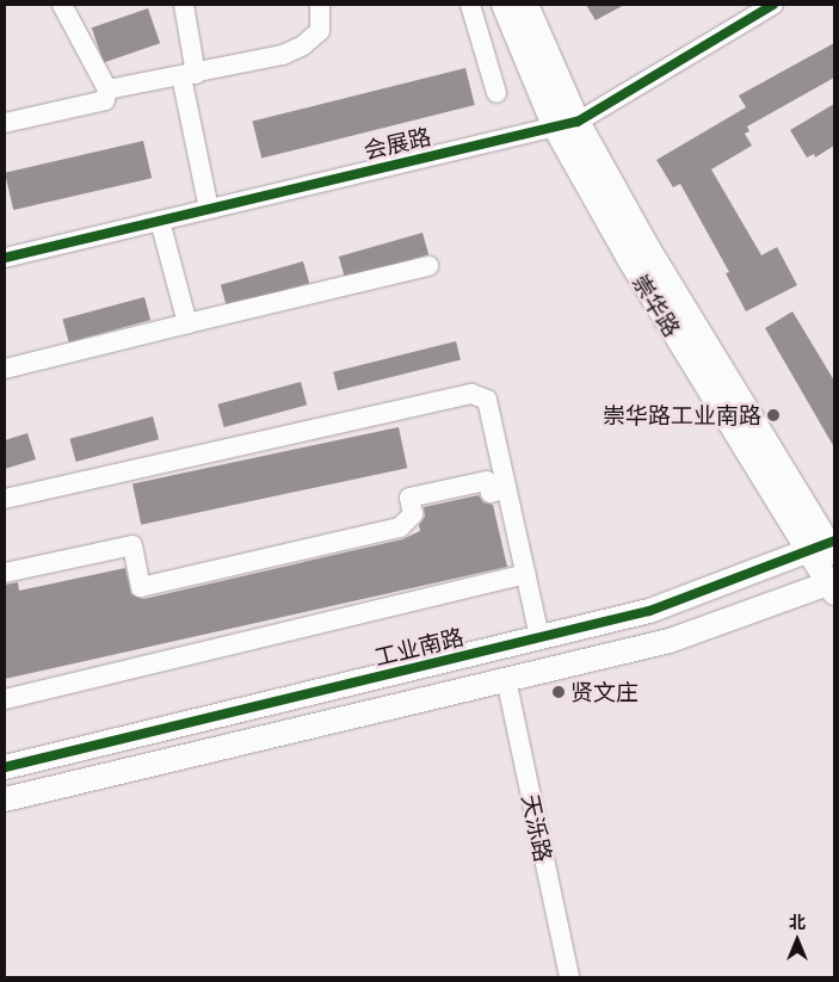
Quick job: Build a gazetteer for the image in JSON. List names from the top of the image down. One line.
{"streets":{"main road":["崇华路","工业南路"],"street":["会展路","天泺路"]},"crossings":[["会展路","崇华路"],["崇华路","工业南路"]],"places":["崇华路工业南路","贤文庄"],"north":"top"}
